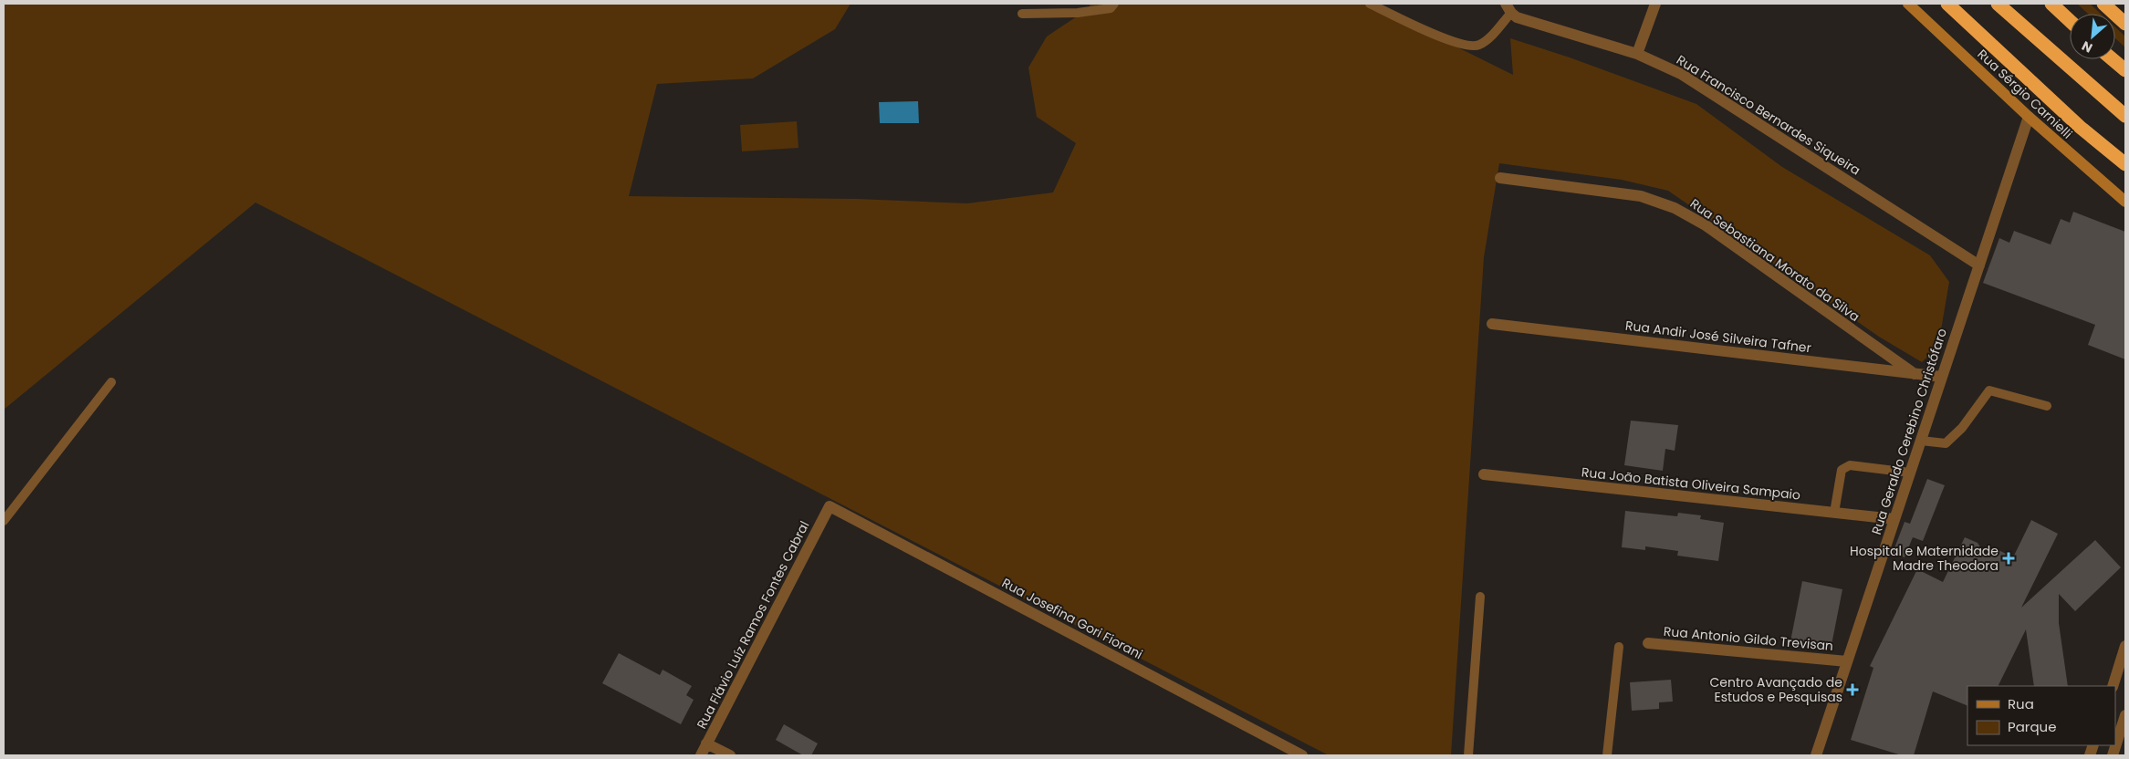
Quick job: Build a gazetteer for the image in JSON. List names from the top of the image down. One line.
{"streets":{"street":["Rua Sérgio Carnielli","Rua Francisco Bernardes Siqueira","Rua Sebastiana Morato da Silva","Rua Andir José Silveira Tafner","Rua Geraldo Cerebino Christófaro","Rua João Batista Oliveira Sampaio","Rua Josefina Gori Fiorani","Rua Flávio Luíz Ramos Fontes Cabral","Rua Antonio Gildo Trevisan"]},"crossings":[["Rua Sérgio Carnielli","Rua Geraldo Cerebino Christófaro"],["Rua Francisco Bernardes Siqueira","Rua Geraldo Cerebino Christófaro"],["Rua Sebastiana Morato da Silva","Rua Andir José Silveira Tafner"],["Rua Andir José Silveira Tafner","Rua Geraldo Cerebino Christófaro"],["Rua Geraldo Cerebino Christófaro","Rua João Batista Oliveira Sampaio"],["Rua Geraldo Cerebino Christófaro","Rua Antonio Gildo Trevisan"],["Rua Josefina Gori Fiorani","Rua Flávio Luíz Ramos Fontes Cabral"]],"places":{"health":["Hospital e Maternidade Madre Theodora","Centro Avançado de Estudos e Pesquisas"]},"legend":["Rua","Parque"],"north":"bottom left"}
